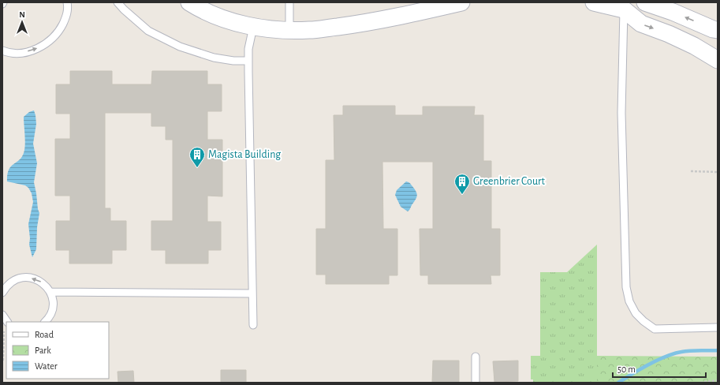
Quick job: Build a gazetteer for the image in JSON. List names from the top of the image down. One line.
{"places":{"building":["Magista Building","Greenbrier Court"]},"legend":["Road","Park","Water"],"scale_bar":"50 m","north":"top"}
